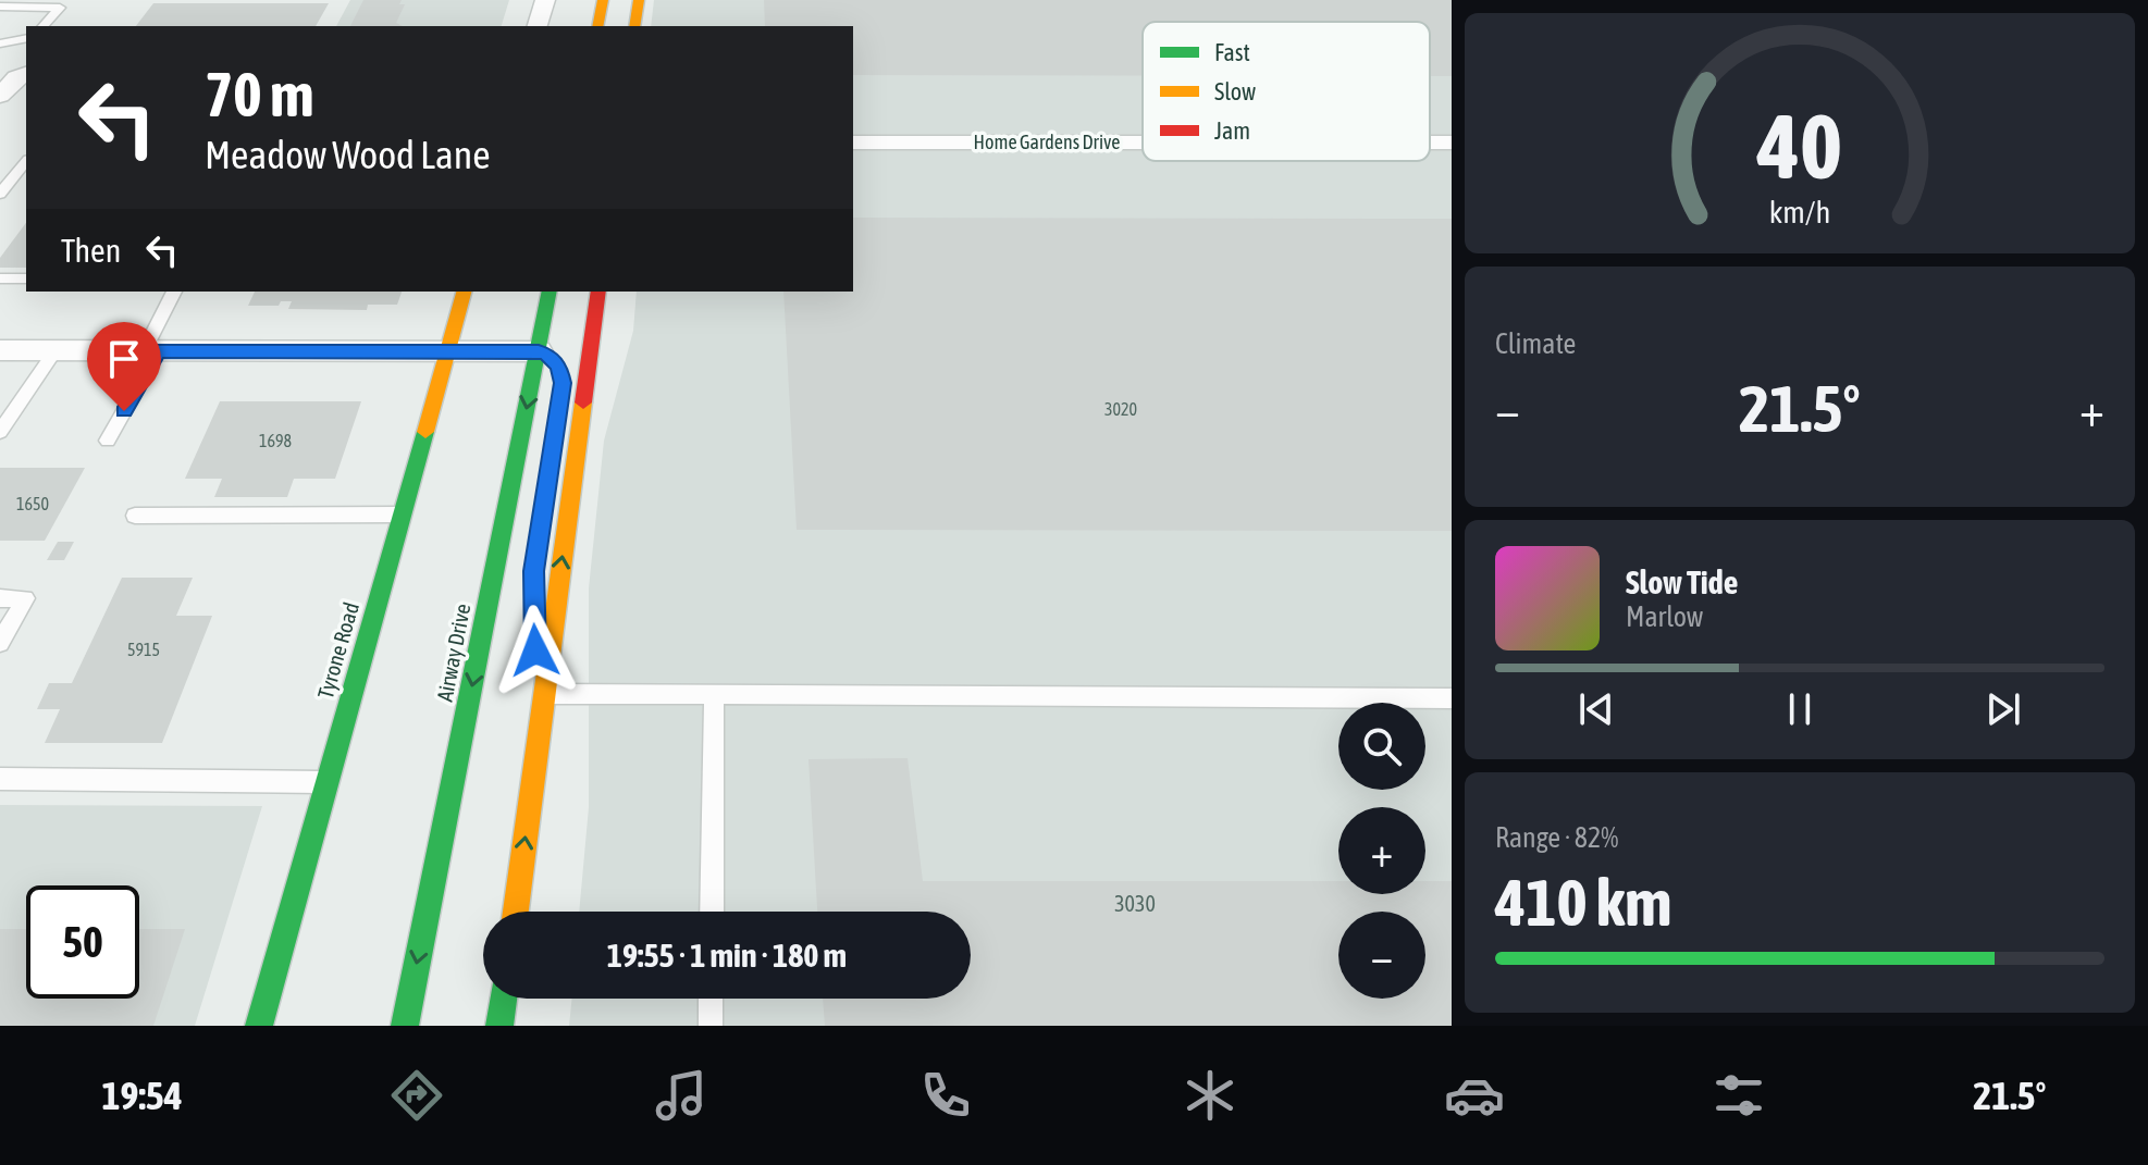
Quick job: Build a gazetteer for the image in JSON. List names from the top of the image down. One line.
{"streets":{"main road":["Tyrone Road","Airway Drive"],"street":["Home Gardens Drive"]},"house_numbers":["3020","1698","1650","5915","3030"],"legend":["Fast","Slow","Jam"],"page":{"turn":["70 m","Meadow Wood Lane"],"then":"Then","tile":["Climate",["Range · 82%","410 km"]],"heat":["−","21.5°","+"],"song":["Slow Tide","Marlow"],"map_buttons":["+","−"],"limit":"50","trip":"19:55 · 1 min · 180 m","tabs":["19:54","21.5°"],"gauge":["40","km/h"]}}
